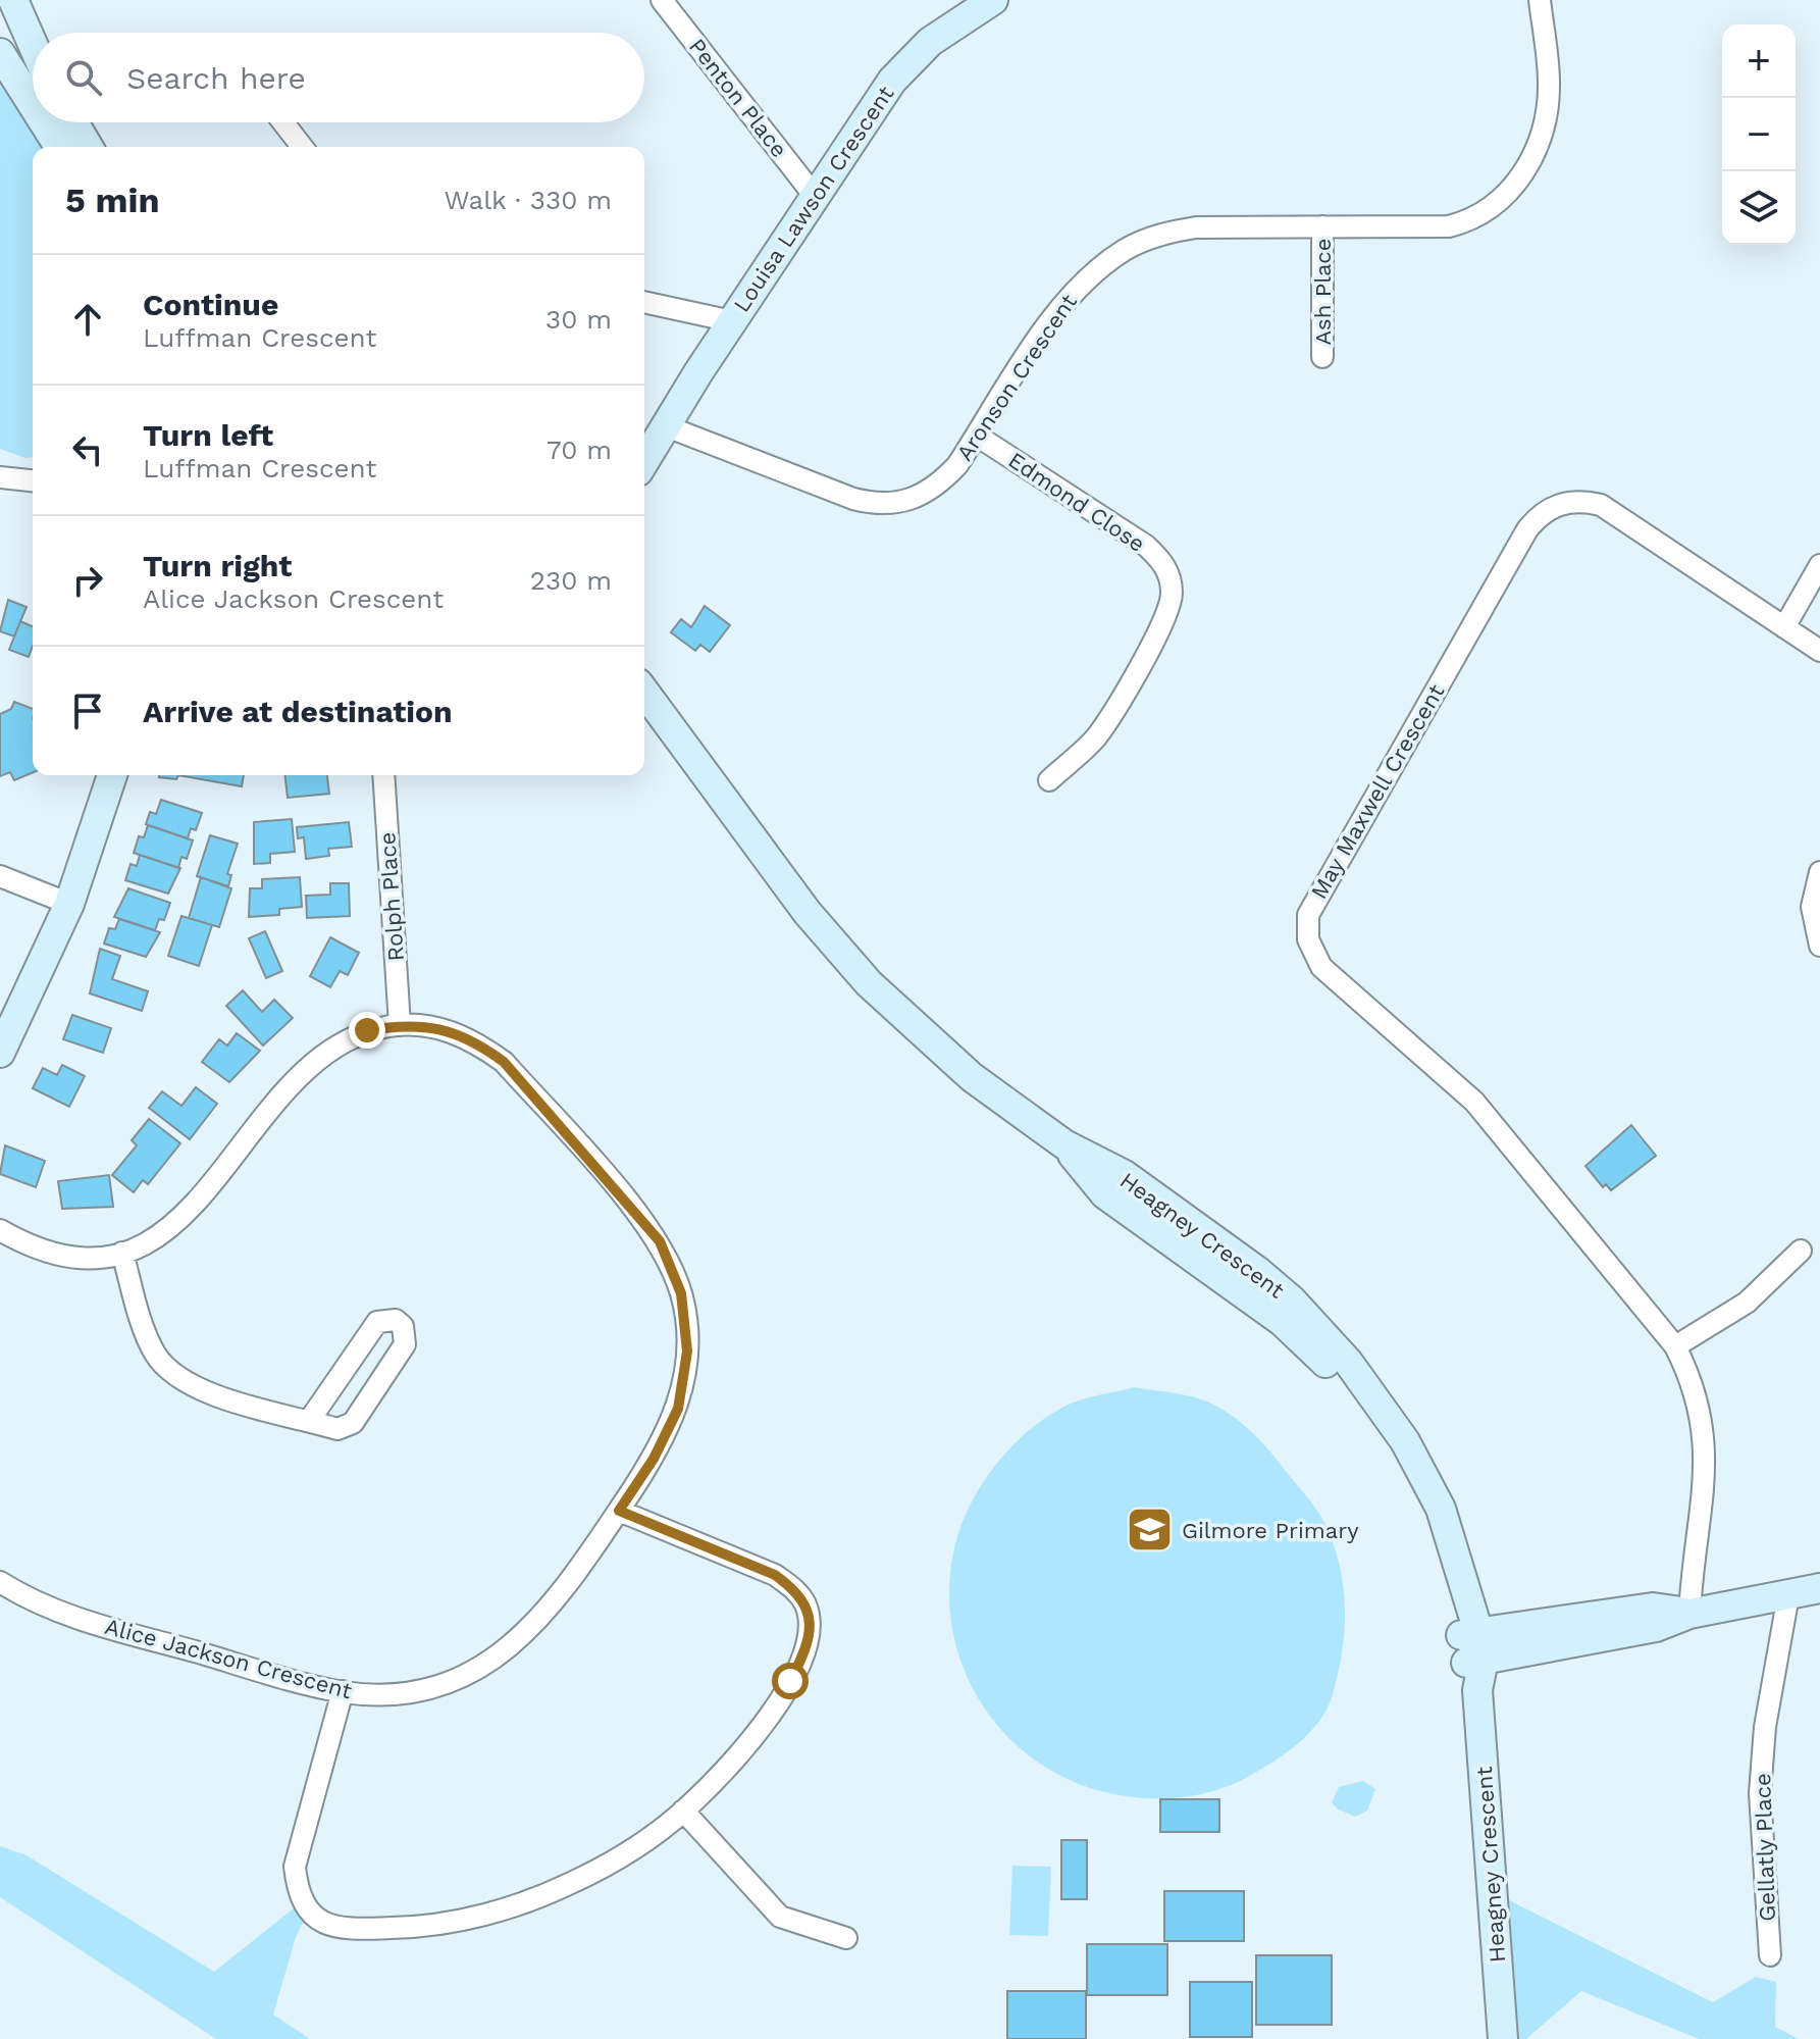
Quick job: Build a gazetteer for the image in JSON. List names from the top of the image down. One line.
{"streets":{"street":["Penton Place","Louisa Lawson Crescent","Ash Place","Aronson Crescent","Edmond Close","May Maxwell Crescent","Rolph Place","Heagney Crescent","Alice Jackson Crescent","Gellatly Place"]},"crossings":[["Penton Place","Louisa Lawson Crescent"],["Louisa Lawson Crescent","Aronson Crescent"],["Ash Place","Aronson Crescent"],["Aronson Crescent","Edmond Close"],["Rolph Place","Alice Jackson Crescent"]],"places":{"school or university":["Gilmore Primary"]},"page":{"map_buttons":["+","−"],"search":"Search here","heading":["5 min","Walk · 330 m"],"list":[["Continue","Luffman Crescent","30 m"],["Turn left","Luffman Crescent","70 m"],["Turn right","Alice Jackson Crescent","230 m"],"Arrive at destination"]}}
